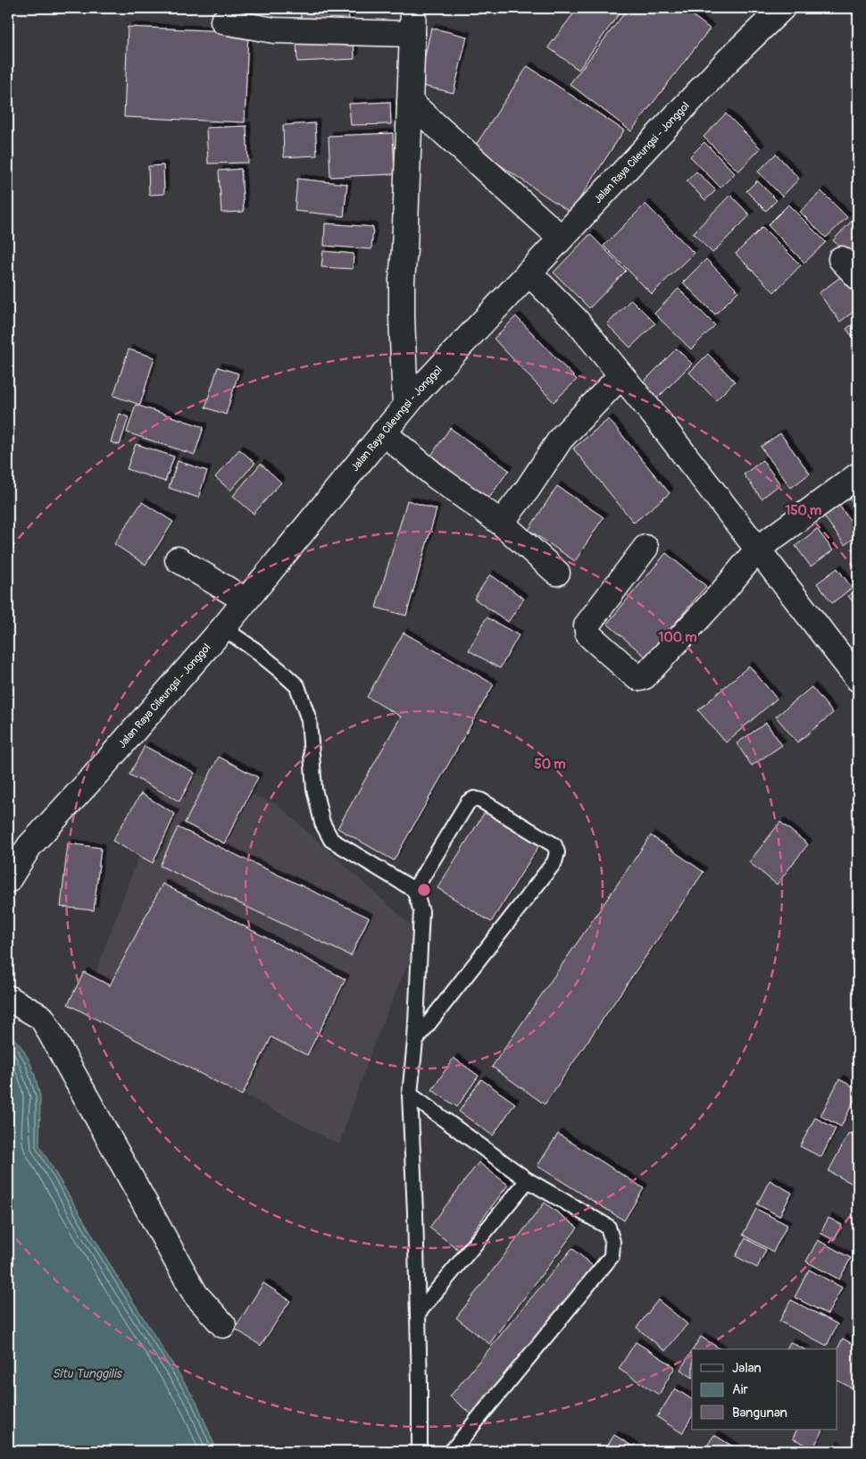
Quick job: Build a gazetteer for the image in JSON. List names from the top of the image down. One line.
{"streets":{"street":["Jalan Raya Cileungsi - Jonggol"]},"water":["Situ Tunggilis"],"legend":["Jalan","Air","Bangunan"],"rings":["150 m","100 m","50 m"]}
